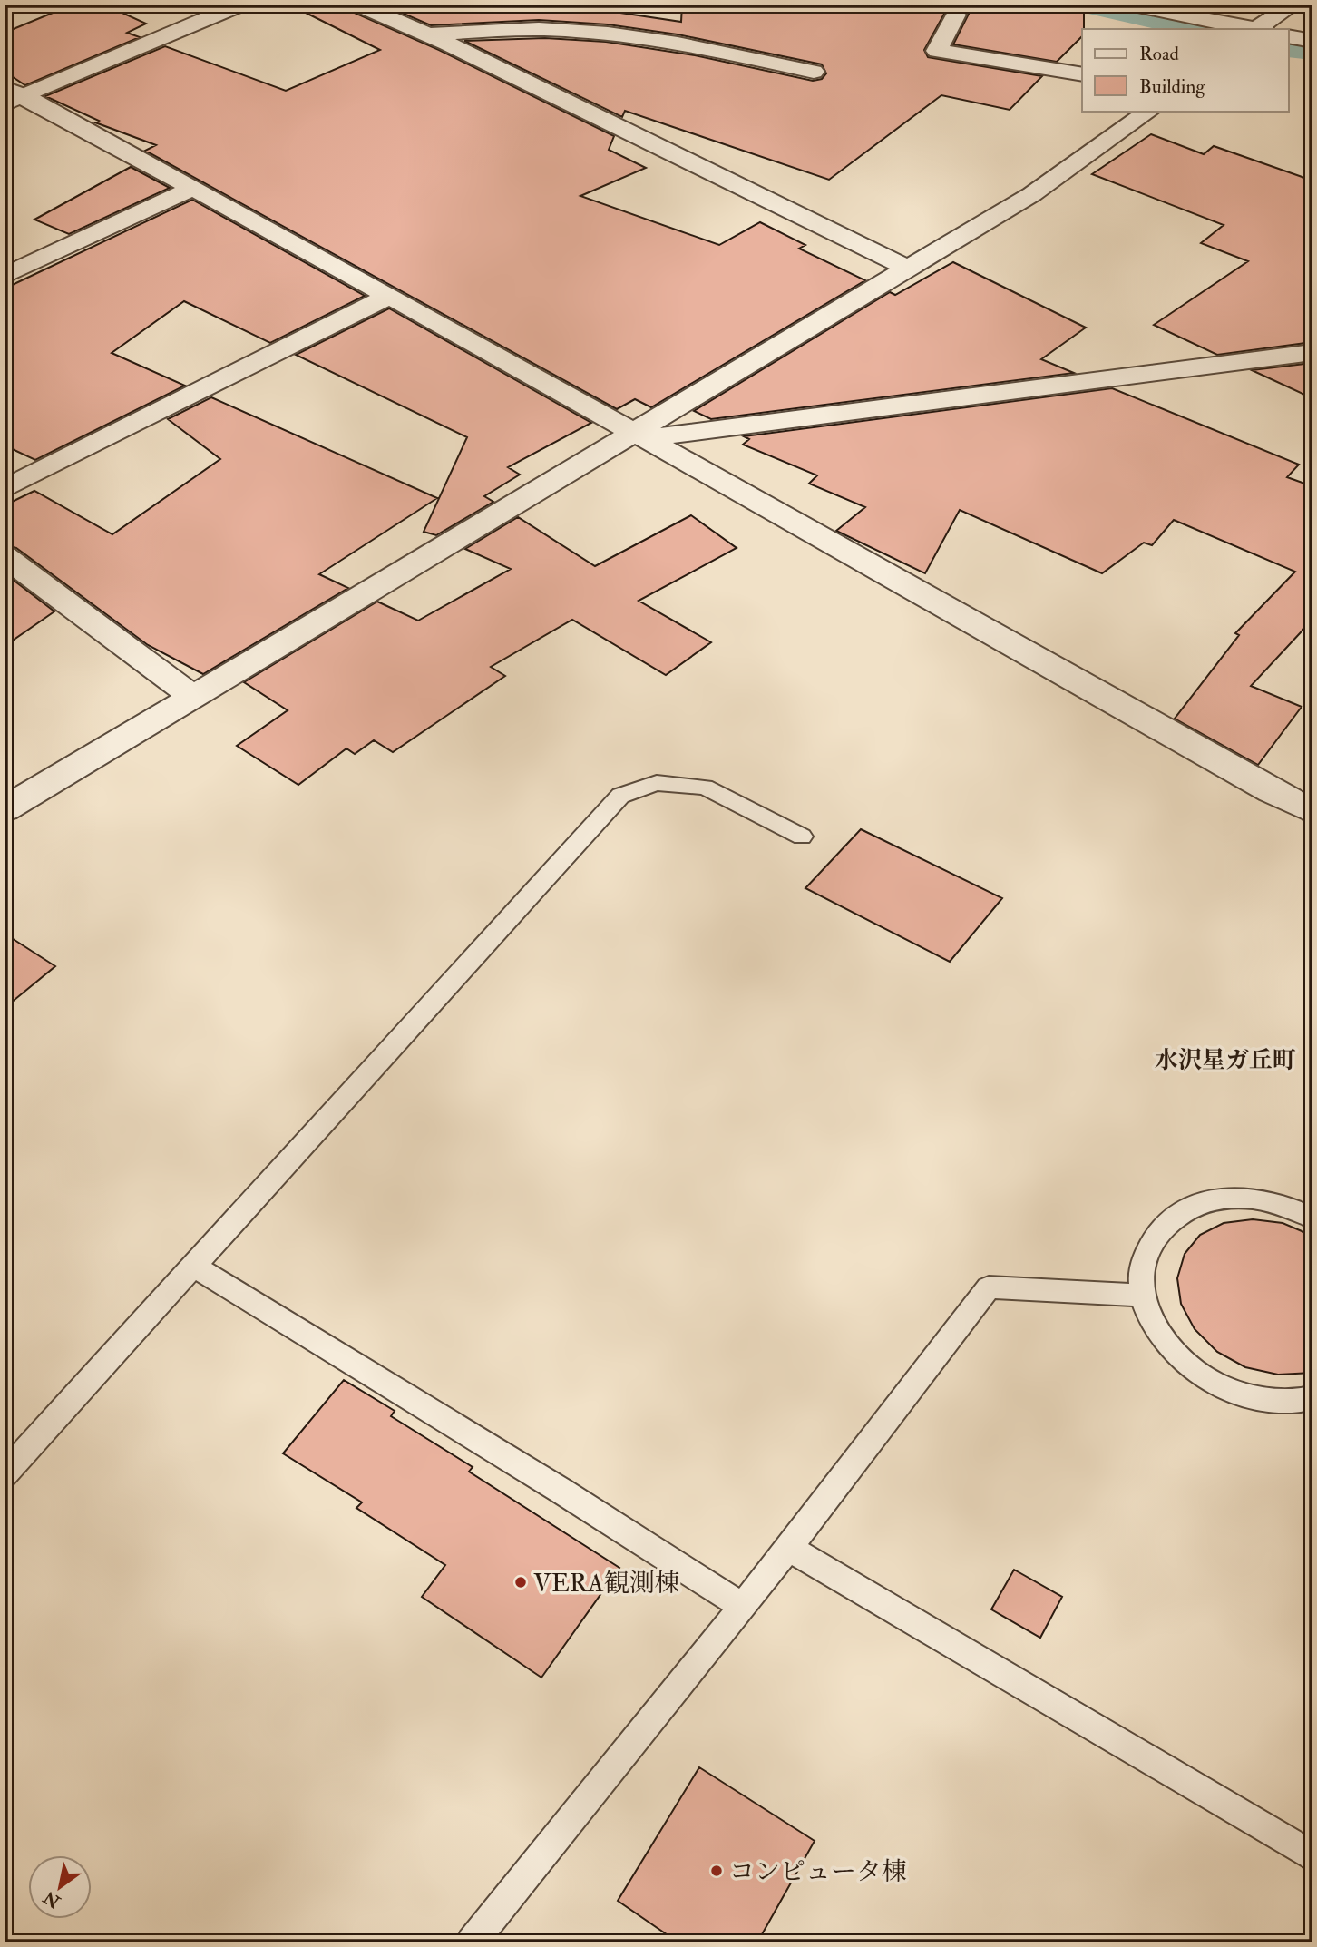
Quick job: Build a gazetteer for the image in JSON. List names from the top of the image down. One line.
{"districts":["水沢星ガ丘町"],"places":["VERA観測棟","コンピュータ棟"],"legend":["Road","Building"],"north":"bottom left"}
